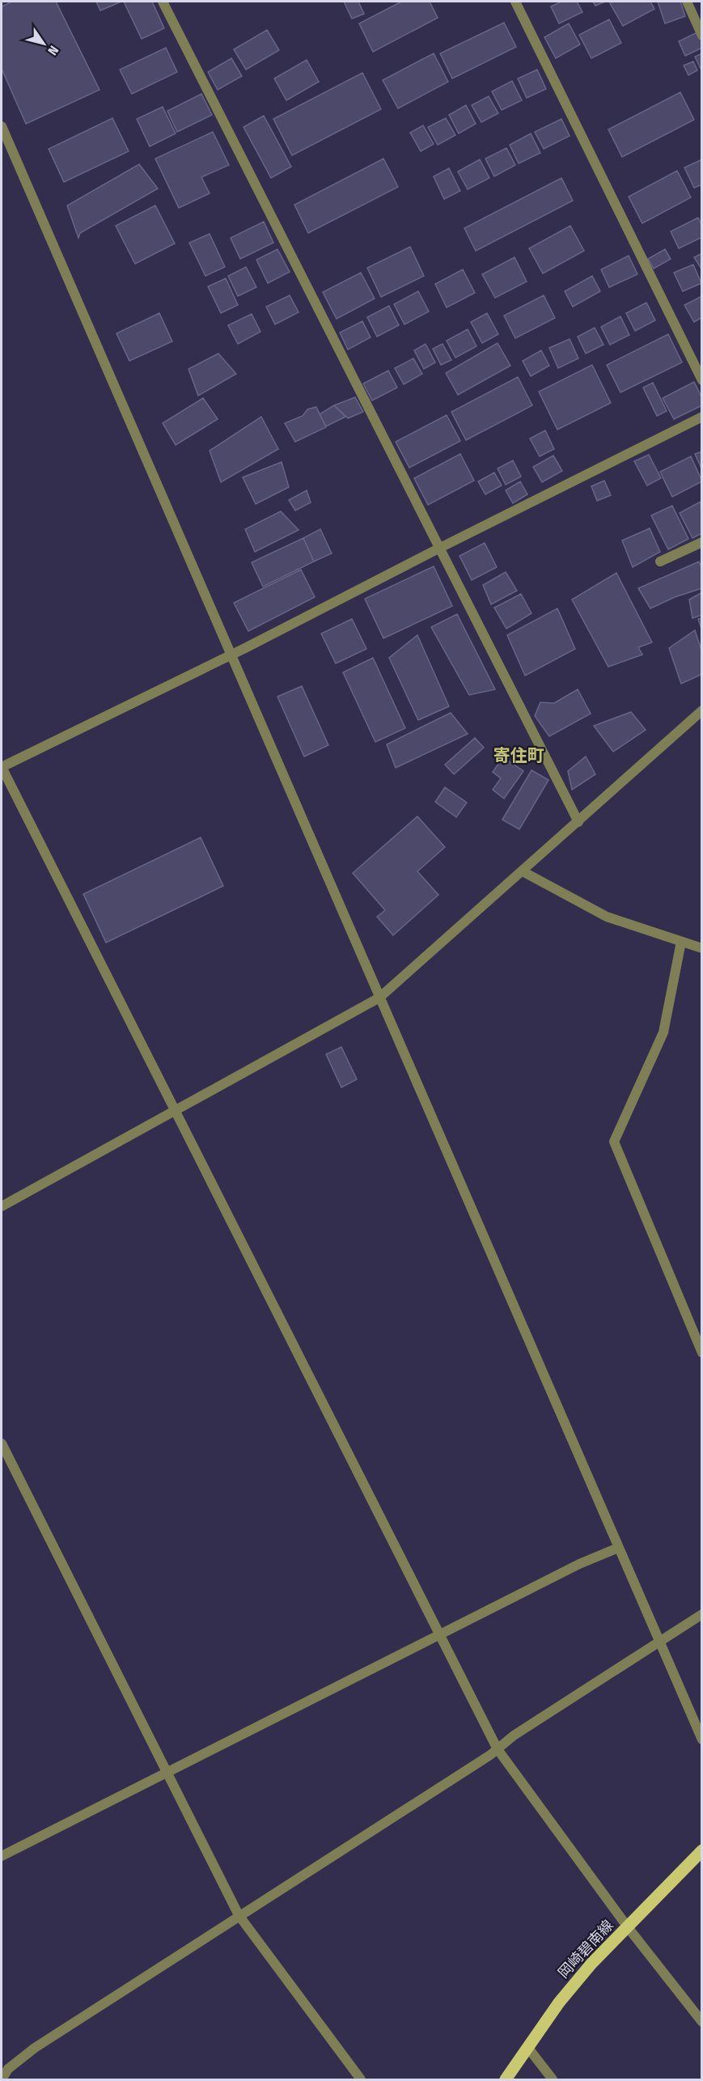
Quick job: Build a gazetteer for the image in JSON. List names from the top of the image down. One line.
{"streets":{"main road":["岡崎碧南線"]},"districts":["寄住町"],"north":"bottom right"}
